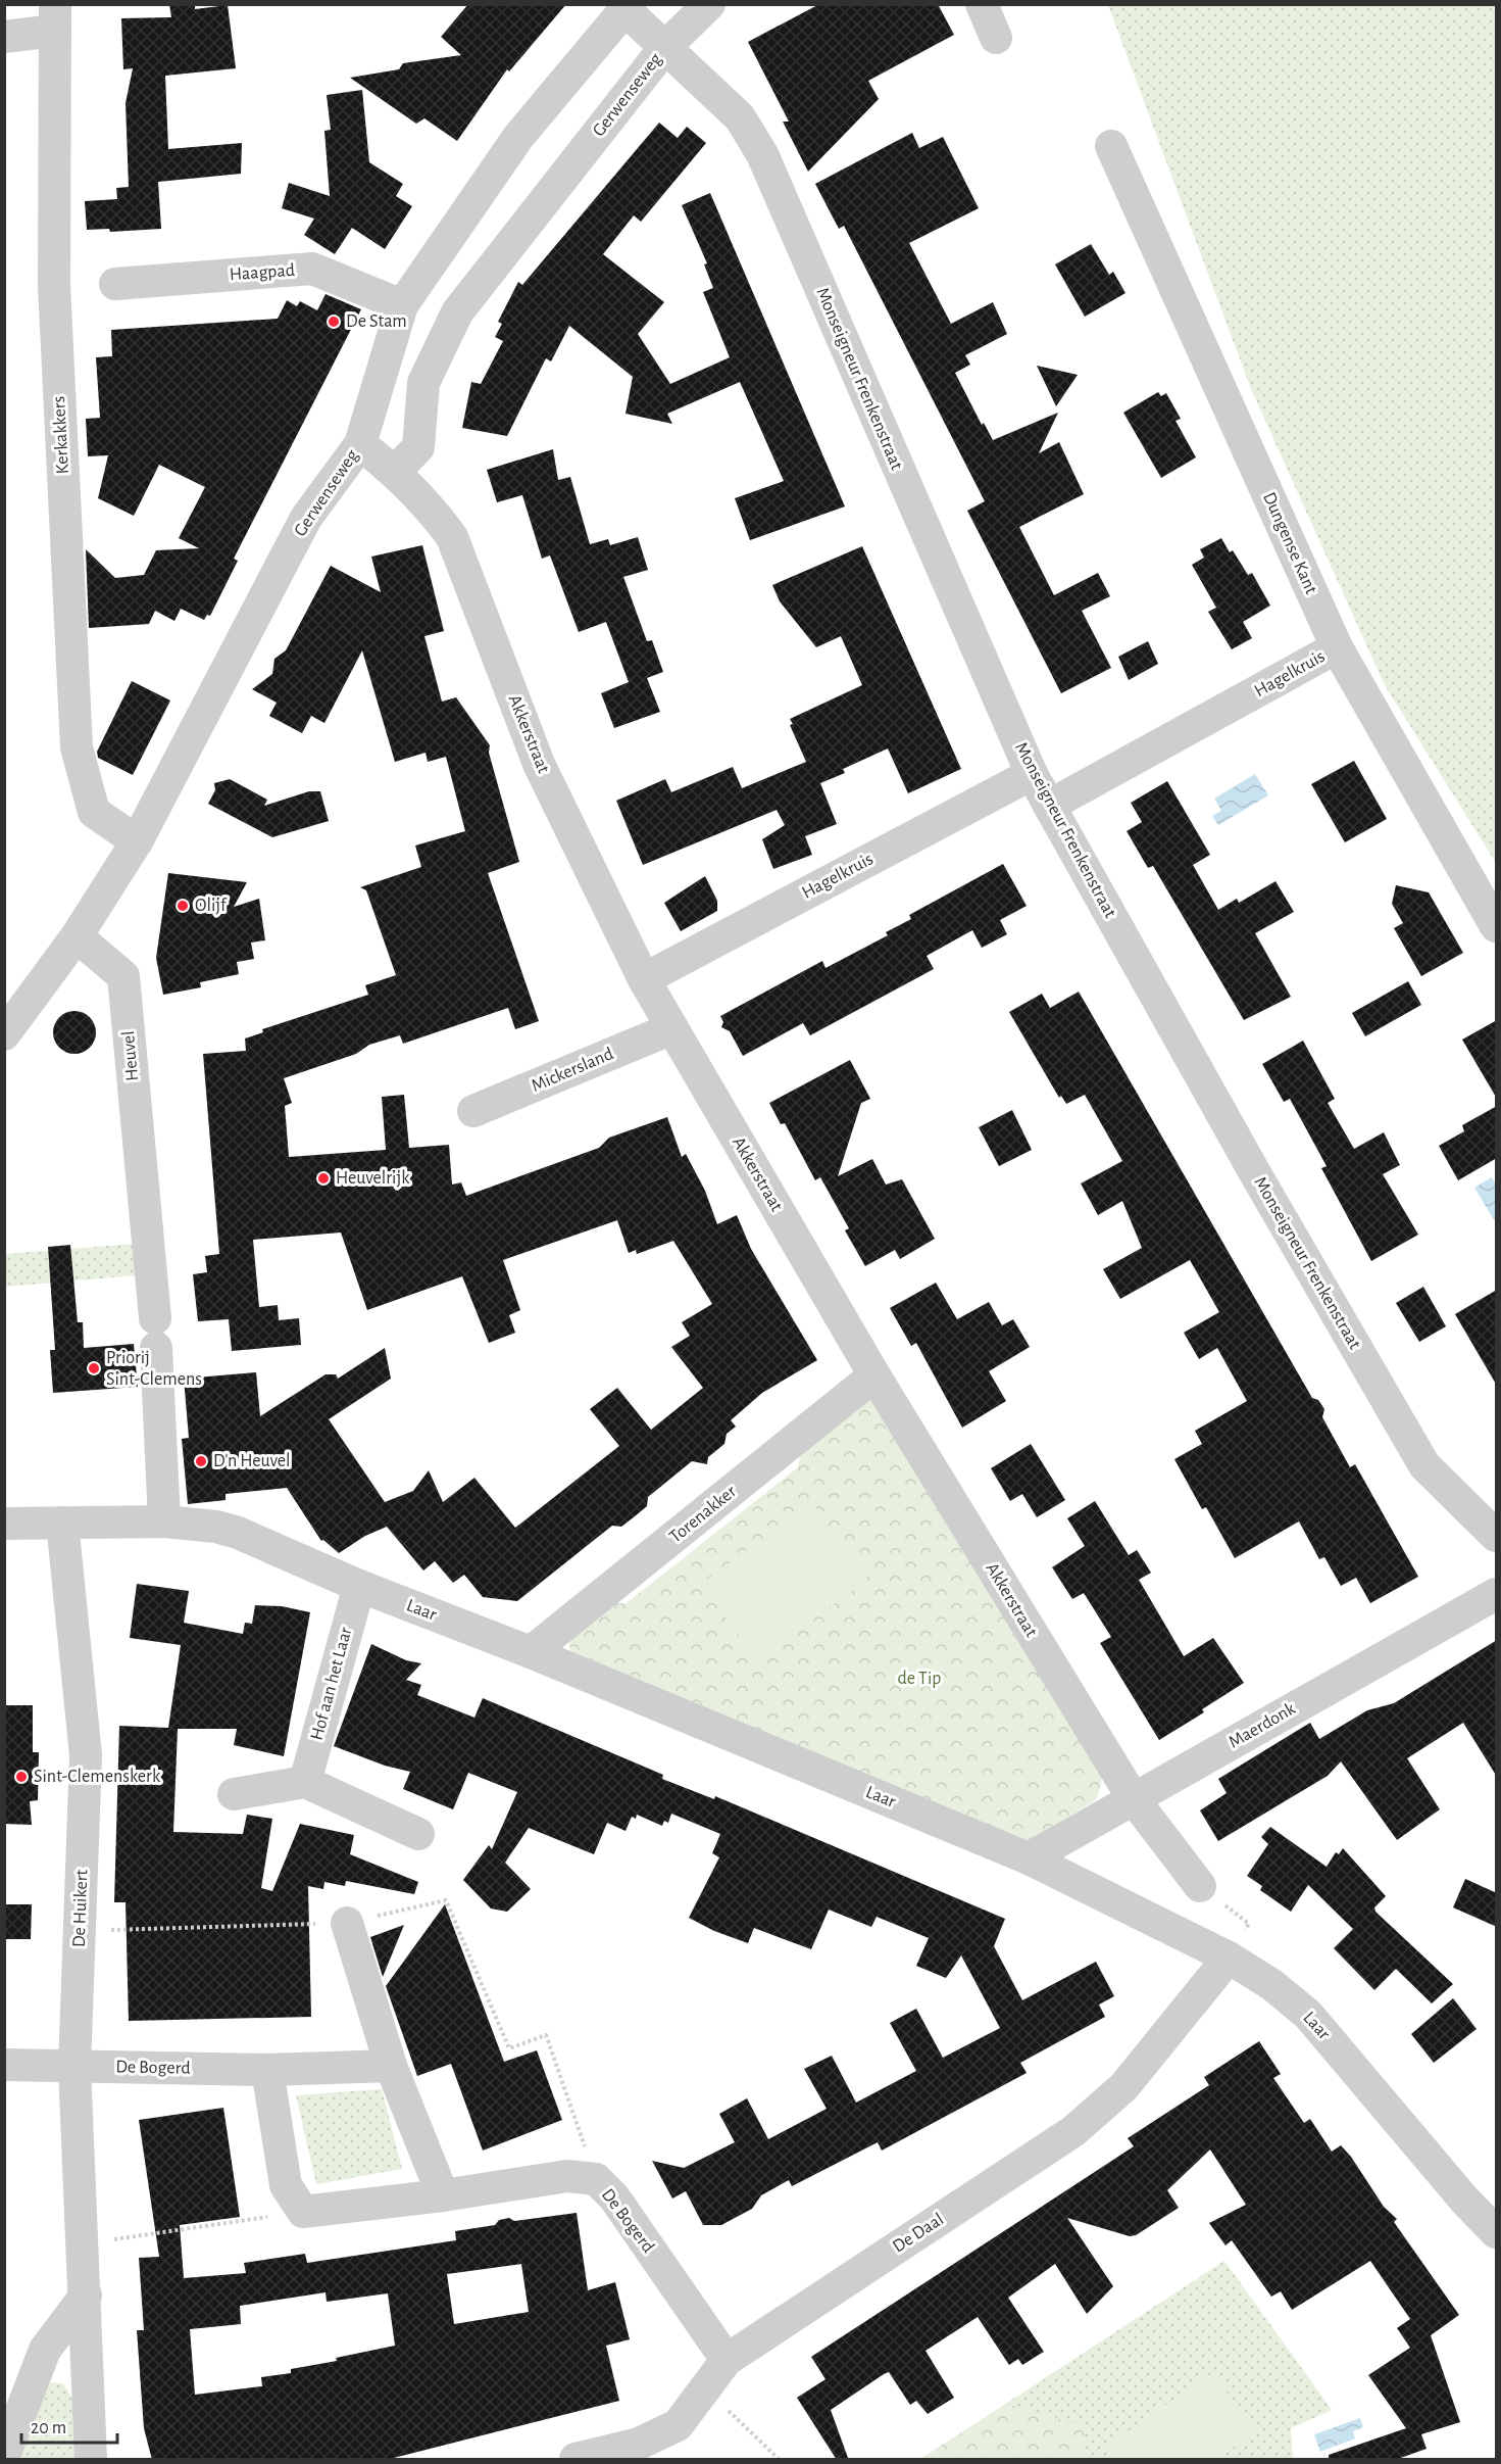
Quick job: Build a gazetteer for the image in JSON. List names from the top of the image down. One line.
{"streets":{"street":["Gerwenseweg","Haagpad","Monseigneur Frenkenstraat","Kerkakkers","Dungense Kant","Hagelkruis","Akkerstraat","Heuvel","Mickersland","Torenakker","Laar","Hof aan het Laar","Maerdonk","De Huikert","De Bogerd","De Daal"]},"crossings":[["Gerwenseweg","Haagpad"],["Gerwenseweg","Monseigneur Frenkenstraat"],["Gerwenseweg","Kerkakkers"],["Gerwenseweg","Akkerstraat"],["Gerwenseweg","Heuvel"],["Monseigneur Frenkenstraat","Hagelkruis"],["Dungense Kant","Hagelkruis"],["Hagelkruis","Akkerstraat"],["Akkerstraat","Mickersland"],["Akkerstraat","Torenakker"],["Akkerstraat","Maerdonk"],["Heuvel","Laar"],["Torenakker","Laar"],["Laar","Hof aan het Laar"],["Laar","Maerdonk"],["Laar","De Daal"],["De Huikert","De Bogerd"],["De Bogerd","De Daal"]],"parks":["de Tip"],"places":["De Stam","Olijf","Heuvelrijk","Priorij Sint-Clemens","D'n Heuvel","Sint-Clemenskerk"],"scale_bar":"20 m"}
